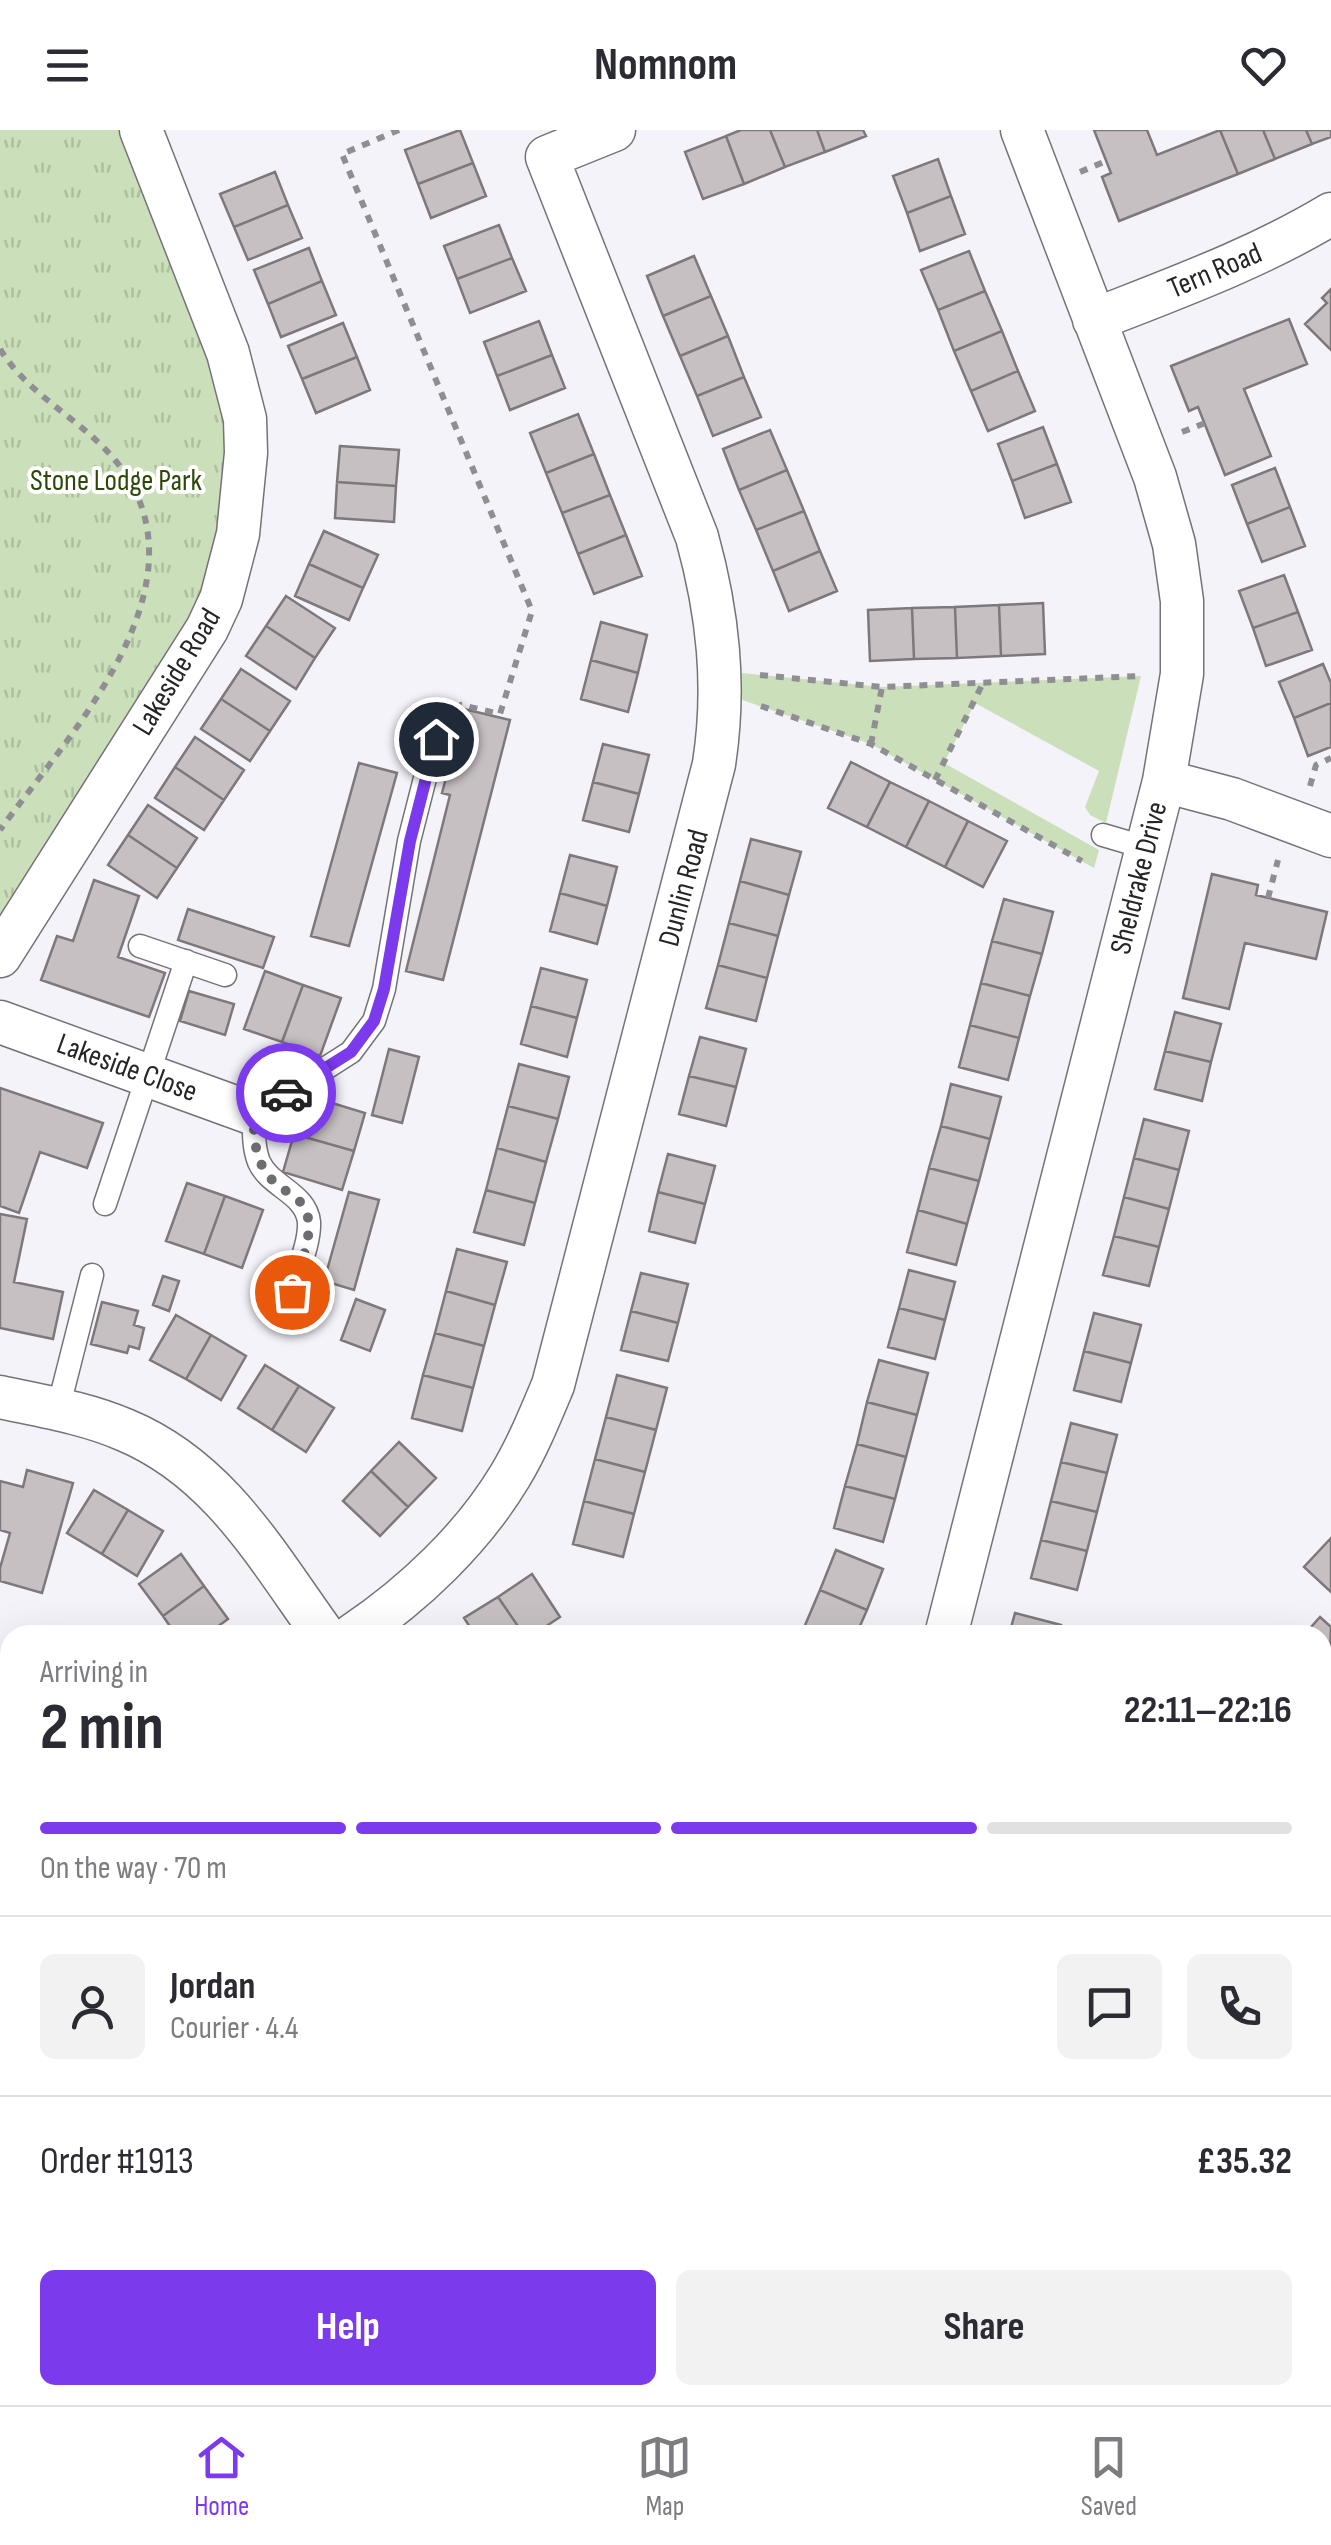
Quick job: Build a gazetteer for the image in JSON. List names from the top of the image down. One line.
{"streets":{"street":["Tern Road","Lakeside Road","Sheldrake Drive","Dunlin Road","Lakeside Close"]},"crossings":[["Tern Road","Sheldrake Drive"]],"parks":["Stone Lodge Park"],"page":{"header":"Nomnom","heading":["2 min","Arriving in","22:11–22:16"],"panel":["Jordan","Courier · 4.4","Order #1913","£35.32"],"bar":"On the way · 70 m","buttons":["Help","Share"],"tabs":["Home","Map","Saved"]}}
